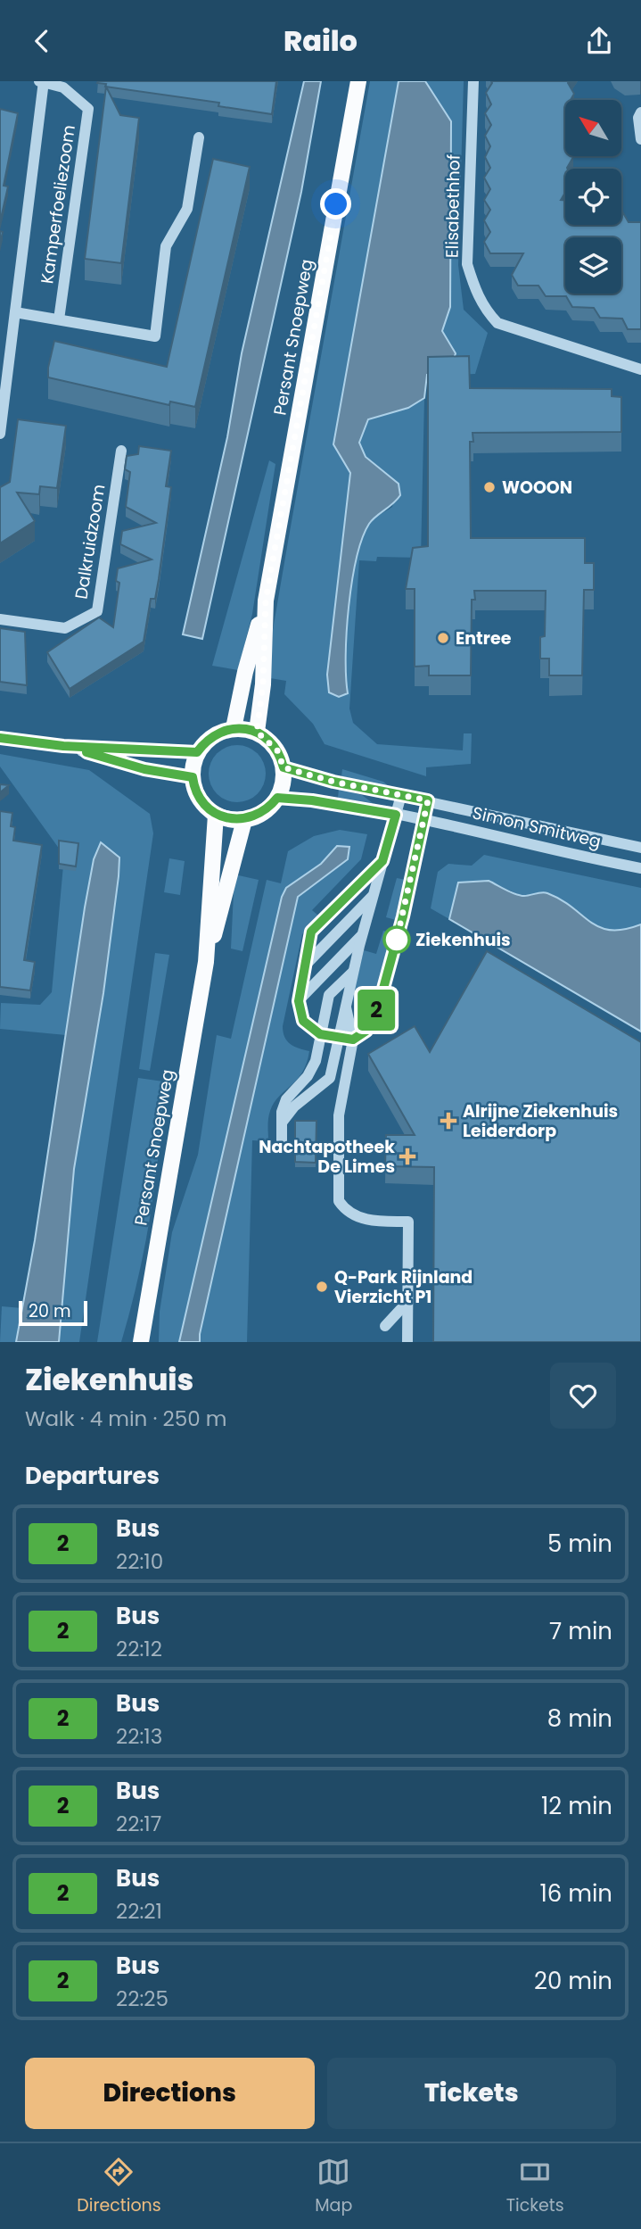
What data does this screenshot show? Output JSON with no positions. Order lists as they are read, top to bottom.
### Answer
{
  "streets": {
    "main road": ["Persant Snoepweg"],
    "street": [
      "Kamperfoeliezoom",
      "Elisabethhof",
      "Dalkruidzoom",
      "Simon Smitweg"
    ]
  },
  "crossings": [
    ["Persant Snoepweg", "Simon Smitweg"]
  ],
  "places": {
    "other": [
      "WOOON",
      "Entree",
      "Ziekenhuis",
      "Q-Park Rijnland Vierzicht P1"
    ],
    "health": ["Alrijne Ziekenhuis Leiderdorp", "Nachtapotheek De Limes"]
  },
  "lines": ["bus line 2"],
  "scale_bar": "20 m",
  "north": "top left",
  "page": {
    "header": "Railo",
    "on_map": "2",
    "scale": "20 m",
    "heading": [
      ["Ziekenhuis", "Walk · 4 min · 250 m"],
      "Departures"
    ],
    "list": [
      {
        "mark": "2",
        "name": "Bus",
        "note": "22:10",
        "value": "5 min"
      },
      {
        "mark": "2",
        "name": "Bus",
        "note": "22:12",
        "value": "7 min"
      },
      {
        "mark": "2",
        "name": "Bus",
        "note": "22:13",
        "value": "8 min"
      },
      {
        "mark": "2",
        "name": "Bus",
        "note": "22:17",
        "value": "12 min"
      },
      {
        "mark": "2",
        "name": "Bus",
        "note": "22:21",
        "value": "16 min"
      },
      {
        "mark": "2",
        "name": "Bus",
        "note": "22:25",
        "value": "20 min"
      }
    ],
    "buttons": ["Directions", "Tickets"],
    "tabs": ["Directions", "Map", "Tickets"]
  }
}
